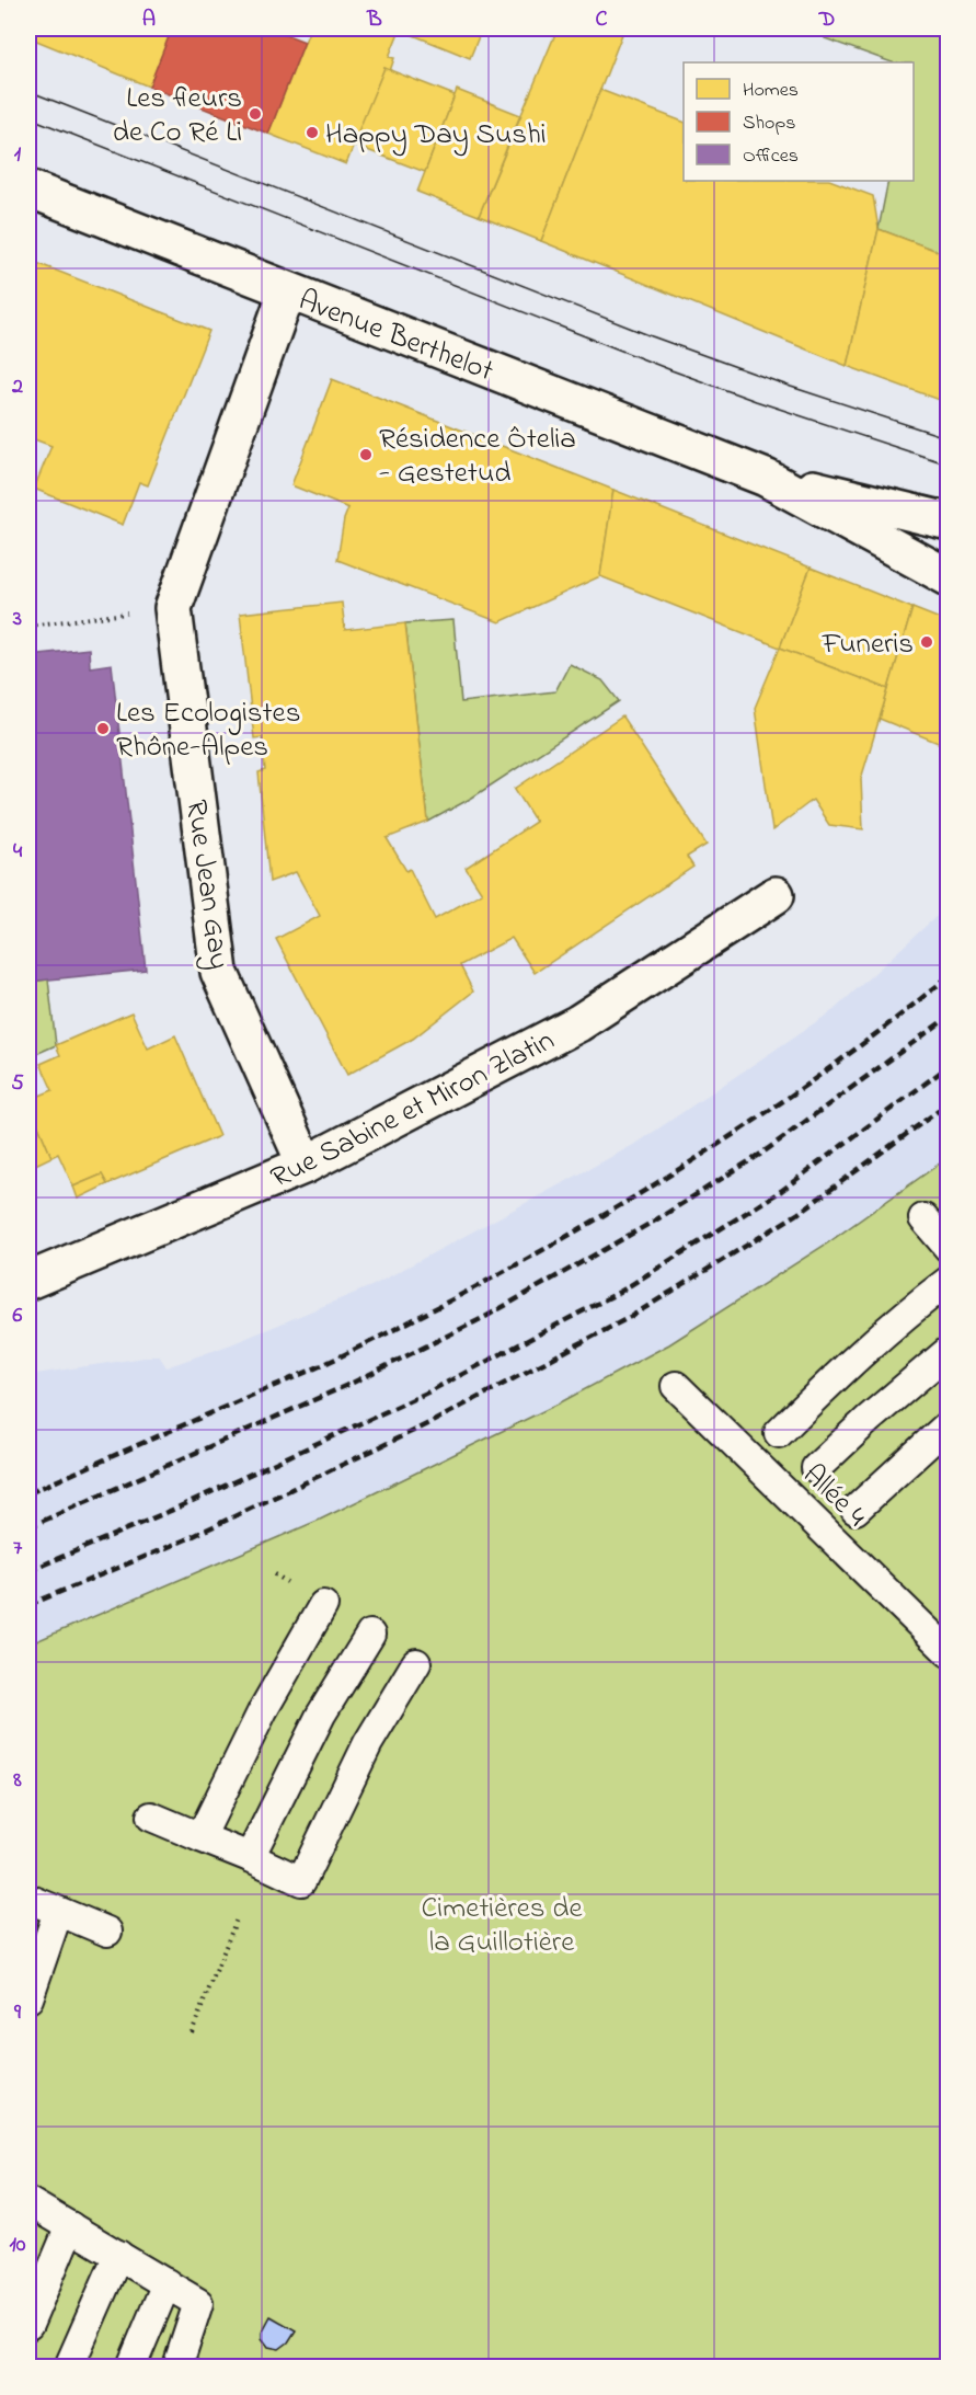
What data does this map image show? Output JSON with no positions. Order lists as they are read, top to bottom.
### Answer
{
  "streets": {
    "street": ["Avenue Berthelot", "Rue Jean Gay", "Rue Sabine et Miron Zlatin"],
    "lane": ["Allée 4"]
  },
  "crossings": [
    ["Avenue Berthelot", "Rue Jean Gay"],
    ["Rue Jean Gay", "Rue Sabine et Miron Zlatin"]
  ],
  "parks": ["Cimetières de la Guillotière"],
  "places": [
    "Les fleurs de Co Ré Li",
    "Happy Day Sushi",
    "Résidence Ôtelia - Gestetud",
    "Funeris",
    "Les Ecologistes Rhône-Alpes"
  ],
  "legend": ["Homes", "Shops", "Offices"],
  "grid": {
    "columns": [
      "A",
      "B",
      "C",
      "D"
    ],
    "rows": [
      "1",
      "2",
      "3",
      "4",
      "5",
      "6",
      "7",
      "8",
      "9",
      "10"
    ]
  }
}
